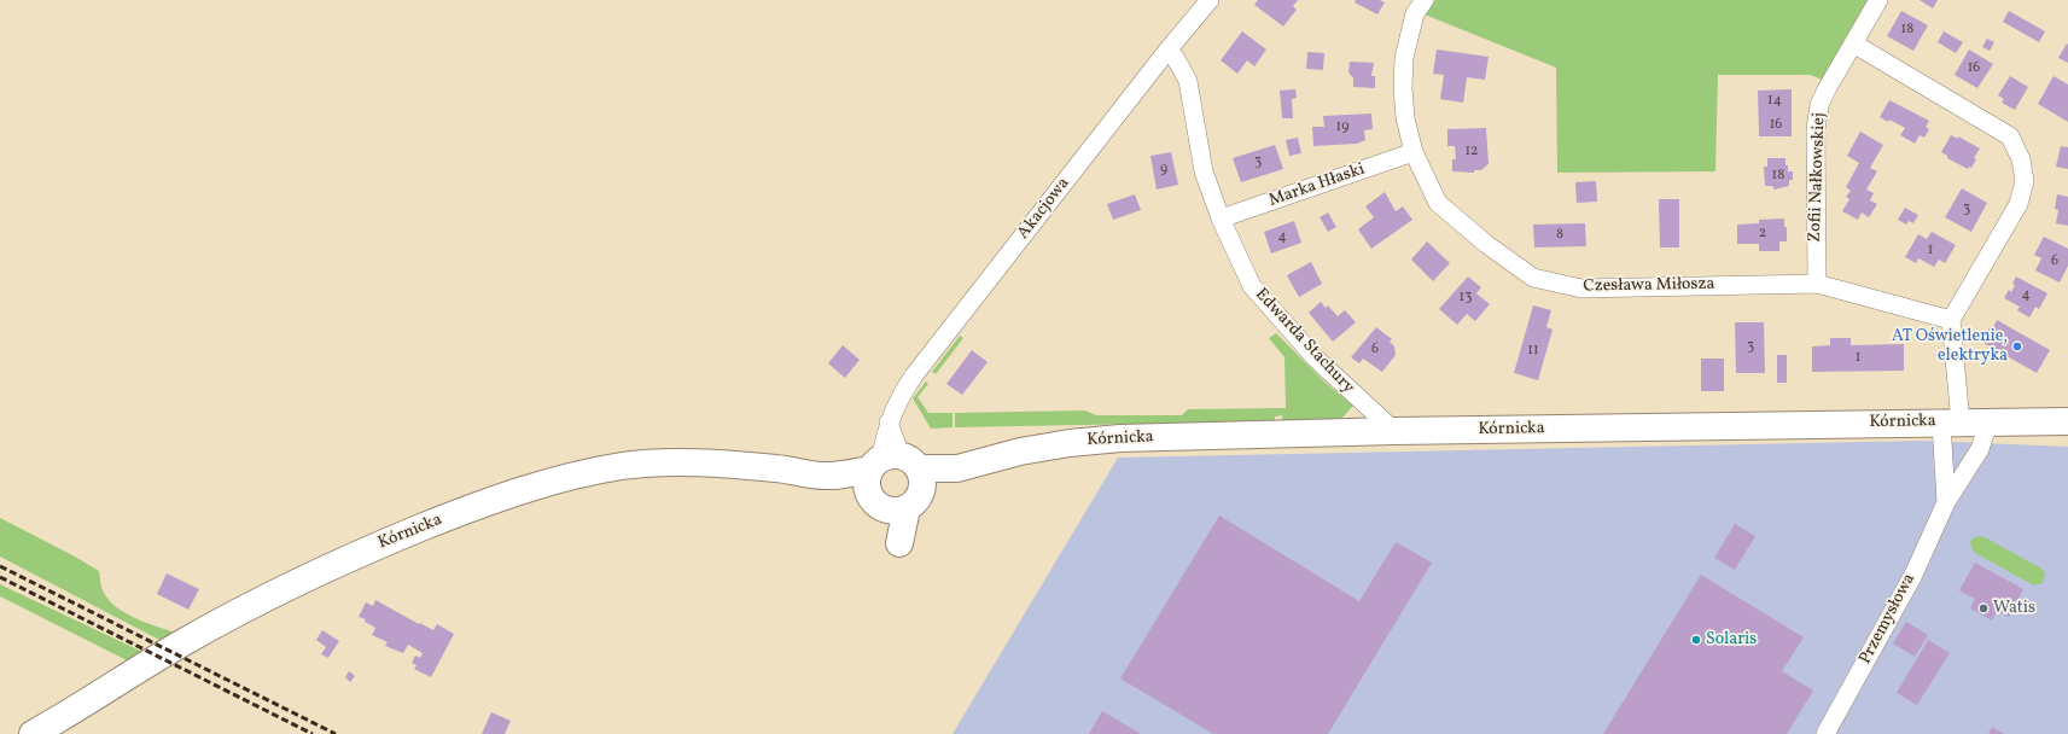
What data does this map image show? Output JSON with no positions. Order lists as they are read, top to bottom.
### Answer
{
  "streets": {
    "street": [
      "Zofii Nałkowskiej",
      "Marka Hłaski",
      "Akacjowa",
      "Czesława Miłosza",
      "Edwarda Stachury",
      "Kórnicka",
      "Przemysłowa"
    ]
  },
  "crossings": [
    ["Zofii Nałkowskiej", "Czesława Miłosza"],
    ["Marka Hłaski", "Czesława Miłosza"],
    ["Marka Hłaski", "Edwarda Stachury"],
    ["Akacjowa", "Edwarda Stachury"],
    ["Akacjowa", "Kórnicka"],
    ["Czesława Miłosza", "Przemysłowa"],
    ["Edwarda Stachury", "Kórnicka"],
    ["Kórnicka", "Przemysłowa"]
  ],
  "places": ["AT Oświetlenie, elektryka", "Watis", "Solaris"],
  "house_numbers": [
    "18",
    "16",
    "14",
    "16",
    "19",
    "12",
    "3",
    "9",
    "18",
    "3",
    "2",
    "8",
    "4",
    "1",
    "6",
    "4",
    "13",
    "3",
    "6",
    "11",
    "1"
  ]
}
